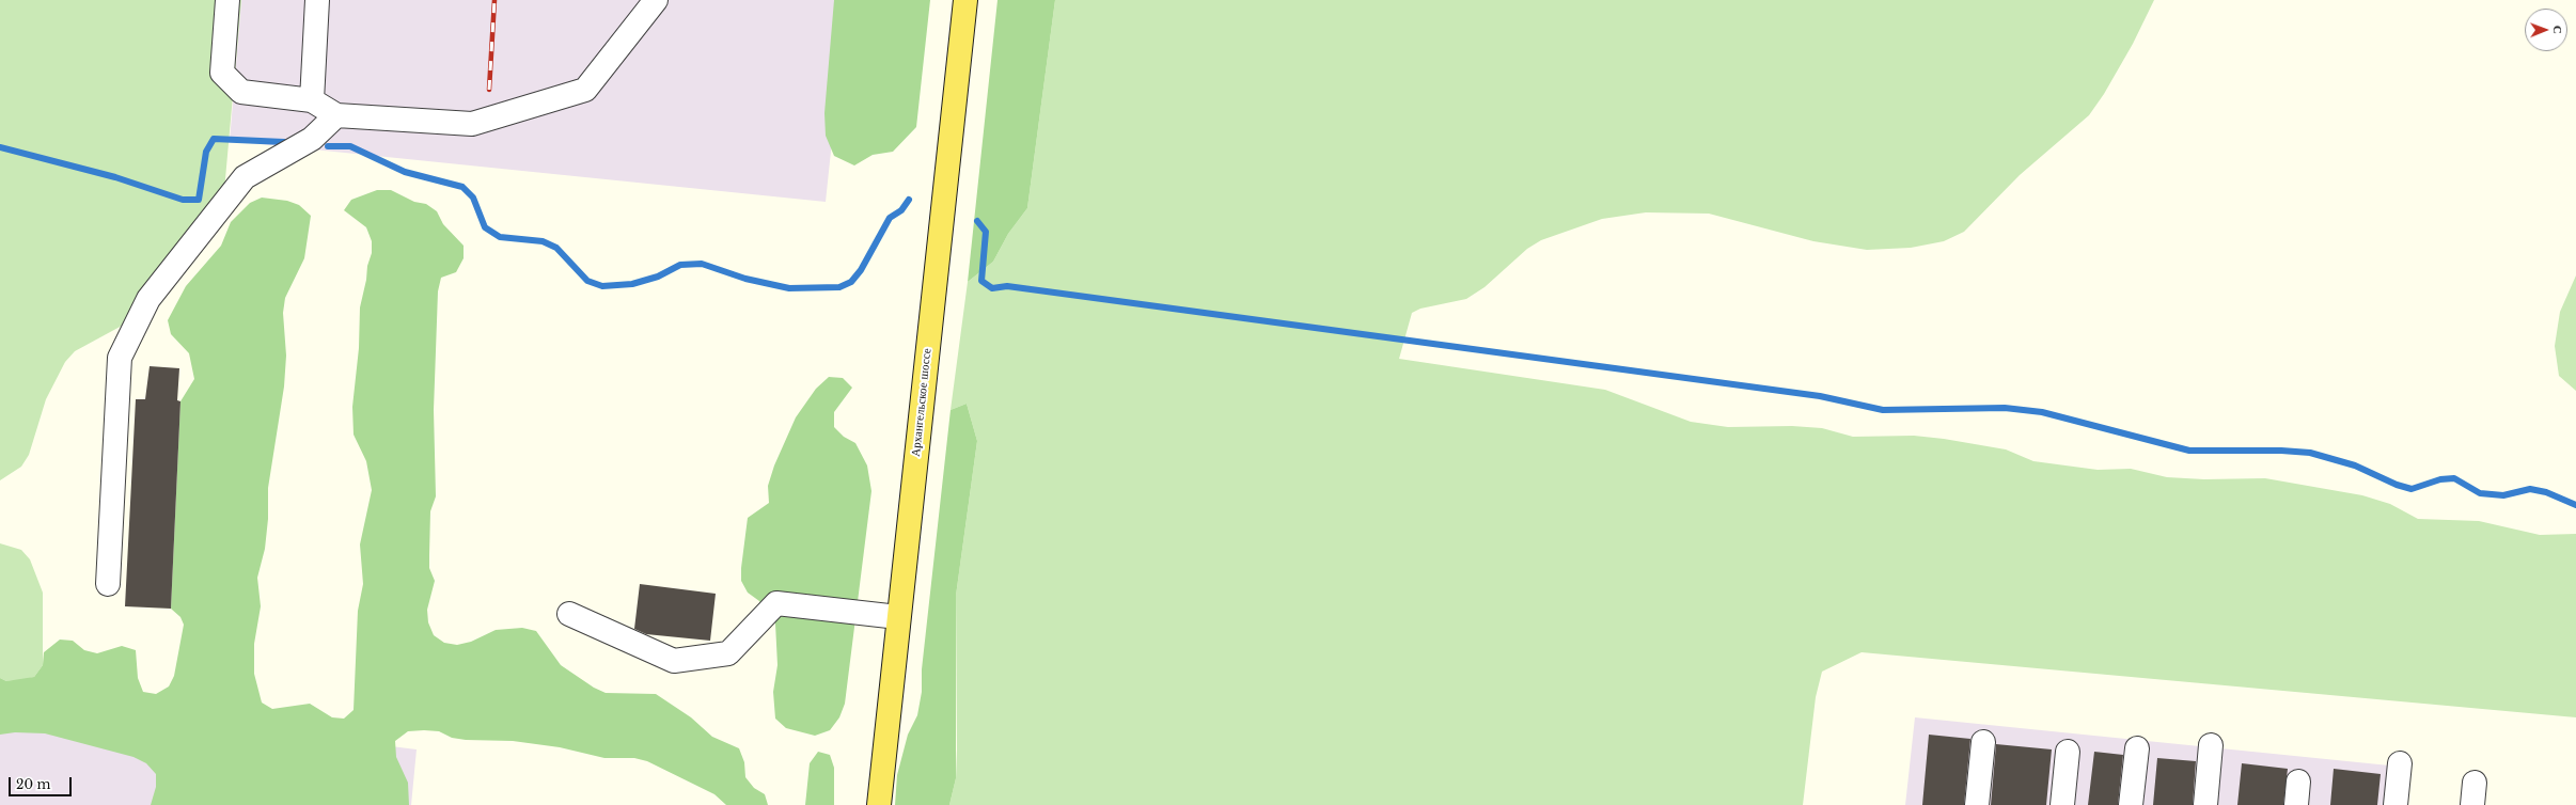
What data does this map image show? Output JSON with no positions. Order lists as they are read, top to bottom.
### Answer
{
  "streets": {
    "main road": ["Архангельское шоссе"]
  },
  "scale_bar": "20 m",
  "north": "right"
}
